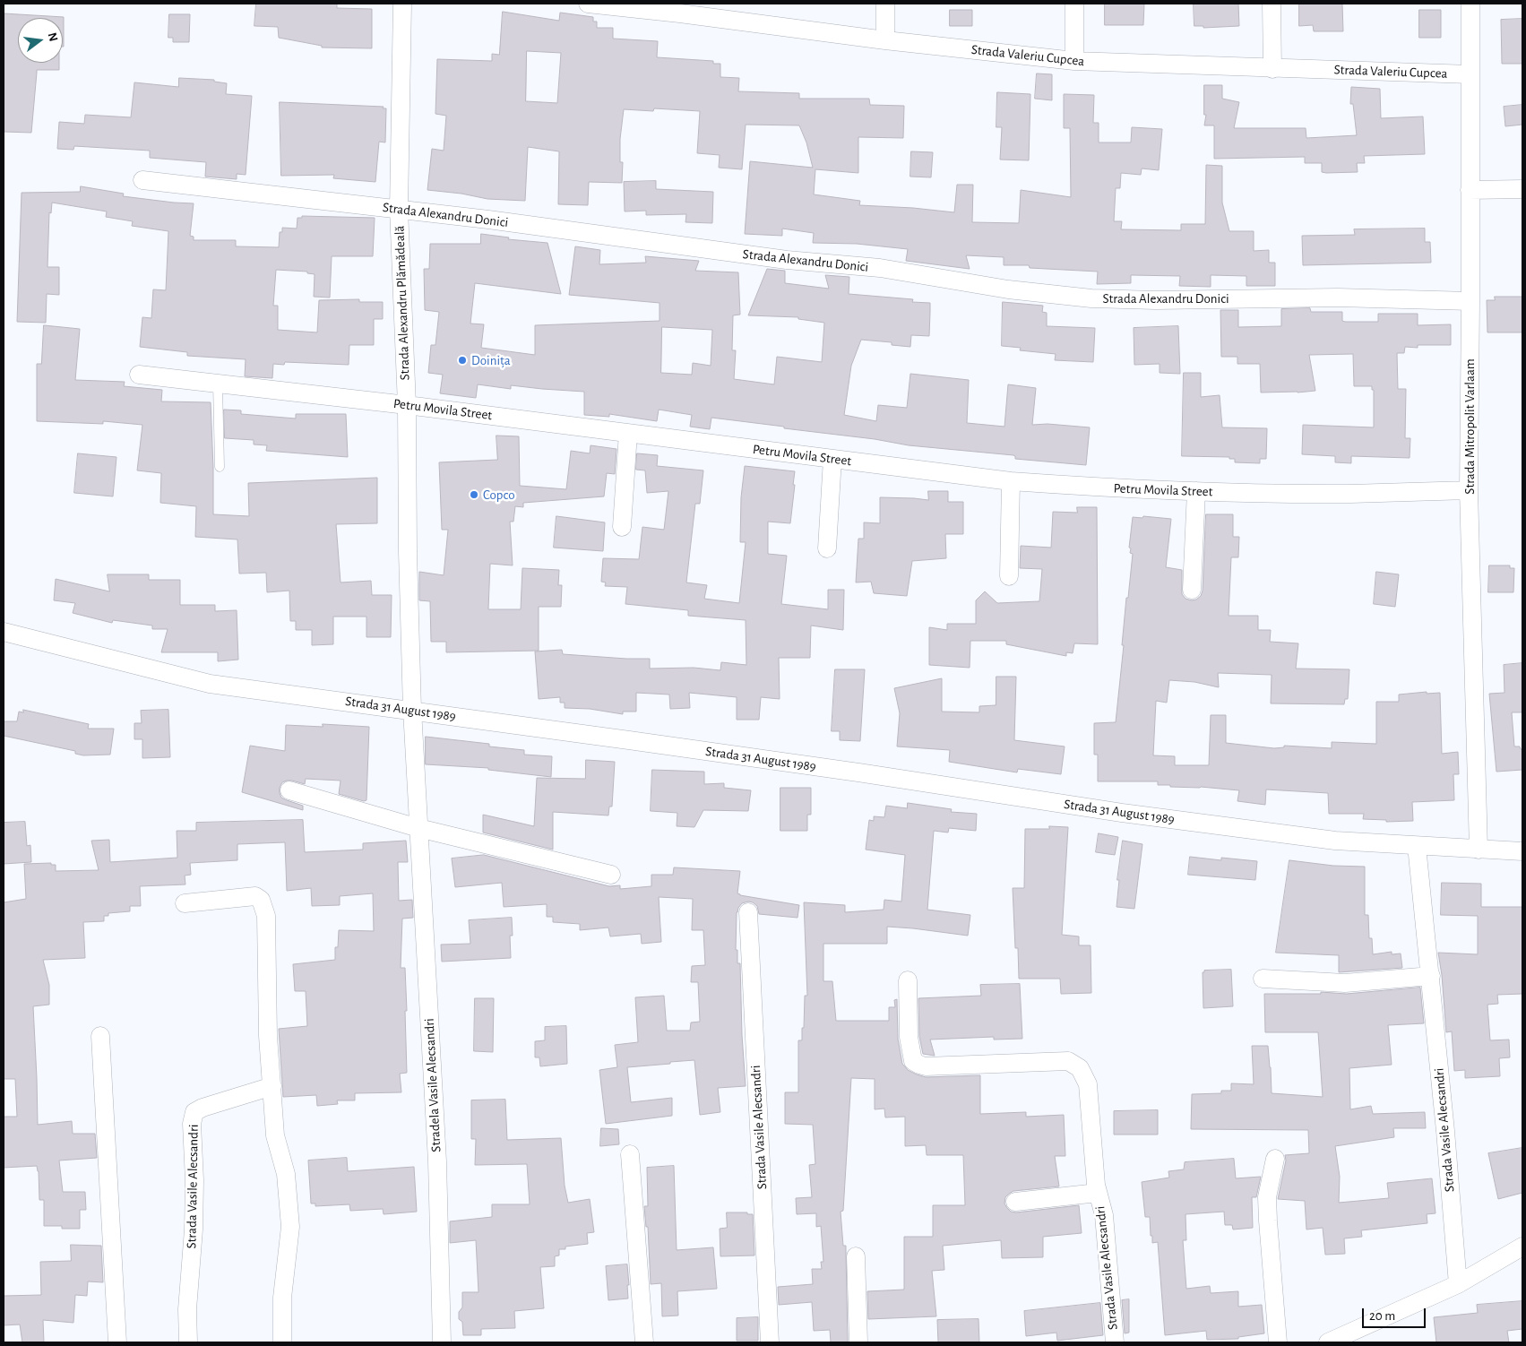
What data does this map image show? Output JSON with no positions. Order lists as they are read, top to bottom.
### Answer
{
  "streets": {
    "street": [
      "Strada Valeriu Cupcea",
      "Strada Alexandru Donici",
      "Strada Alexandru Plămădeală",
      "Petru Movila Street",
      "Strada Mitropolit Varlaam",
      "Strada 31 August 1989",
      "Stradela Vasile Alecsandri",
      "Strada Vasile Alecsandri"
    ]
  },
  "crossings": [
    ["Strada Valeriu Cupcea", "Strada Mitropolit Varlaam"],
    ["Strada Alexandru Donici", "Strada Alexandru Plămădeală"],
    ["Strada Alexandru Donici", "Strada Mitropolit Varlaam"],
    ["Strada Alexandru Plămădeală", "Petru Movila Street"],
    ["Strada Alexandru Plămădeală", "Strada 31 August 1989"],
    ["Strada Alexandru Plămădeală", "Stradela Vasile Alecsandri"],
    ["Petru Movila Street", "Strada Mitropolit Varlaam"],
    ["Strada Mitropolit Varlaam", "Strada 31 August 1989"],
    ["Strada 31 August 1989", "Stradela Vasile Alecsandri"],
    ["Strada 31 August 1989", "Strada Vasile Alecsandri"]
  ],
  "places": ["Doinița", "Copco"],
  "scale_bar": "20 m",
  "north": "right"
}
